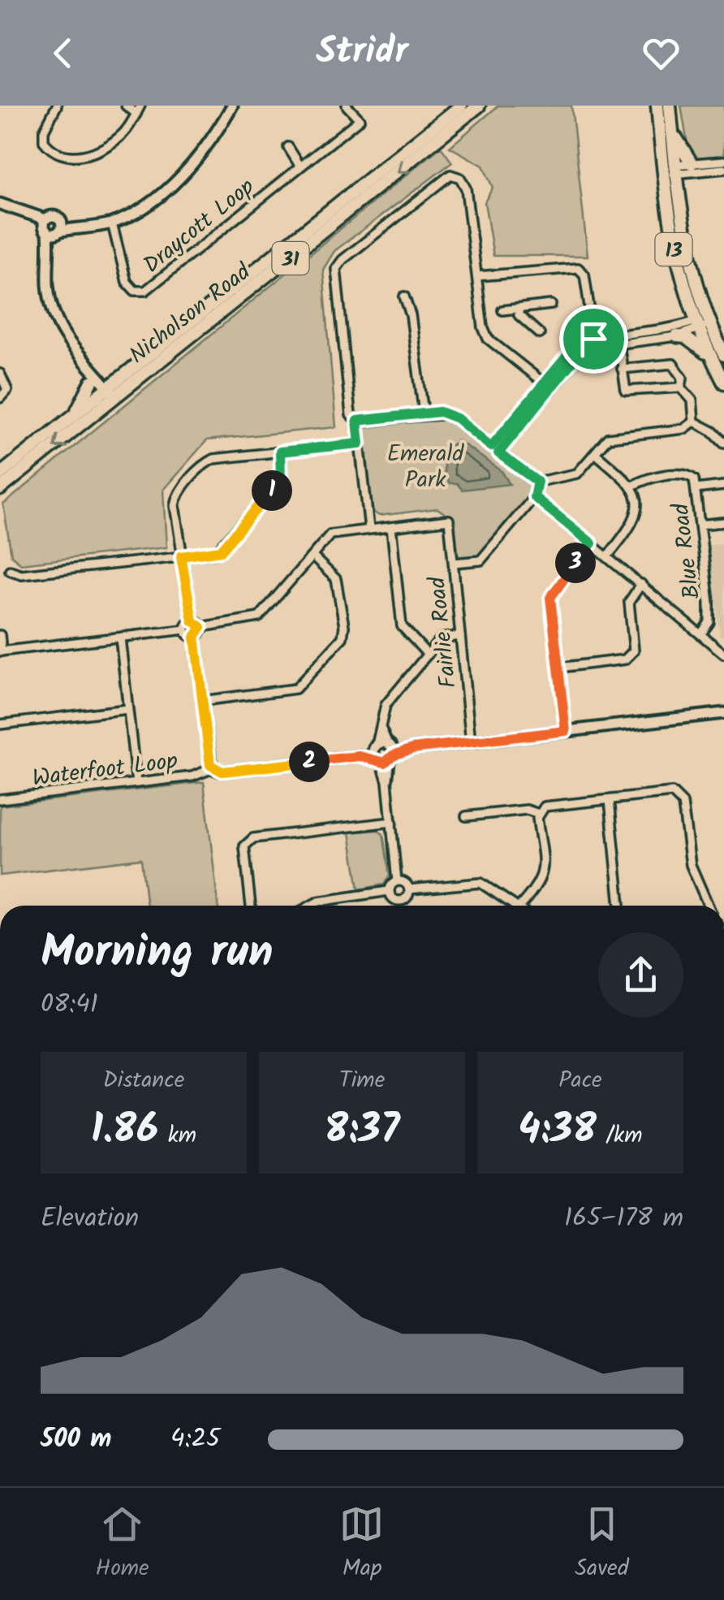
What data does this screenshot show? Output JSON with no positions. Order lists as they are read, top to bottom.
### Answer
{
  "streets": {
    "main road": ["13", "31", "Nicholson Road"],
    "street": [
      "Draycott Loop",
      "Blue Road",
      "Fairlie Road",
      "Waterfoot Loop"
    ]
  },
  "parks": ["Emerald Park"],
  "page": {
    "header": "Stridr",
    "pins": ["1", "3", "2"],
    "heading": ["Morning run", "08:41"],
    "stats": [
      ["Distance", "1.86 km"],
      ["Time", "8:37"],
      ["Pace", "4:38 /km"]
    ],
    "chart": ["Elevation", "165–178 m"],
    "list": [
      {
        "name": "500 m",
        "note": "4:25"
      }
    ],
    "tabs": ["Home", "Map", "Saved"]
  }
}
